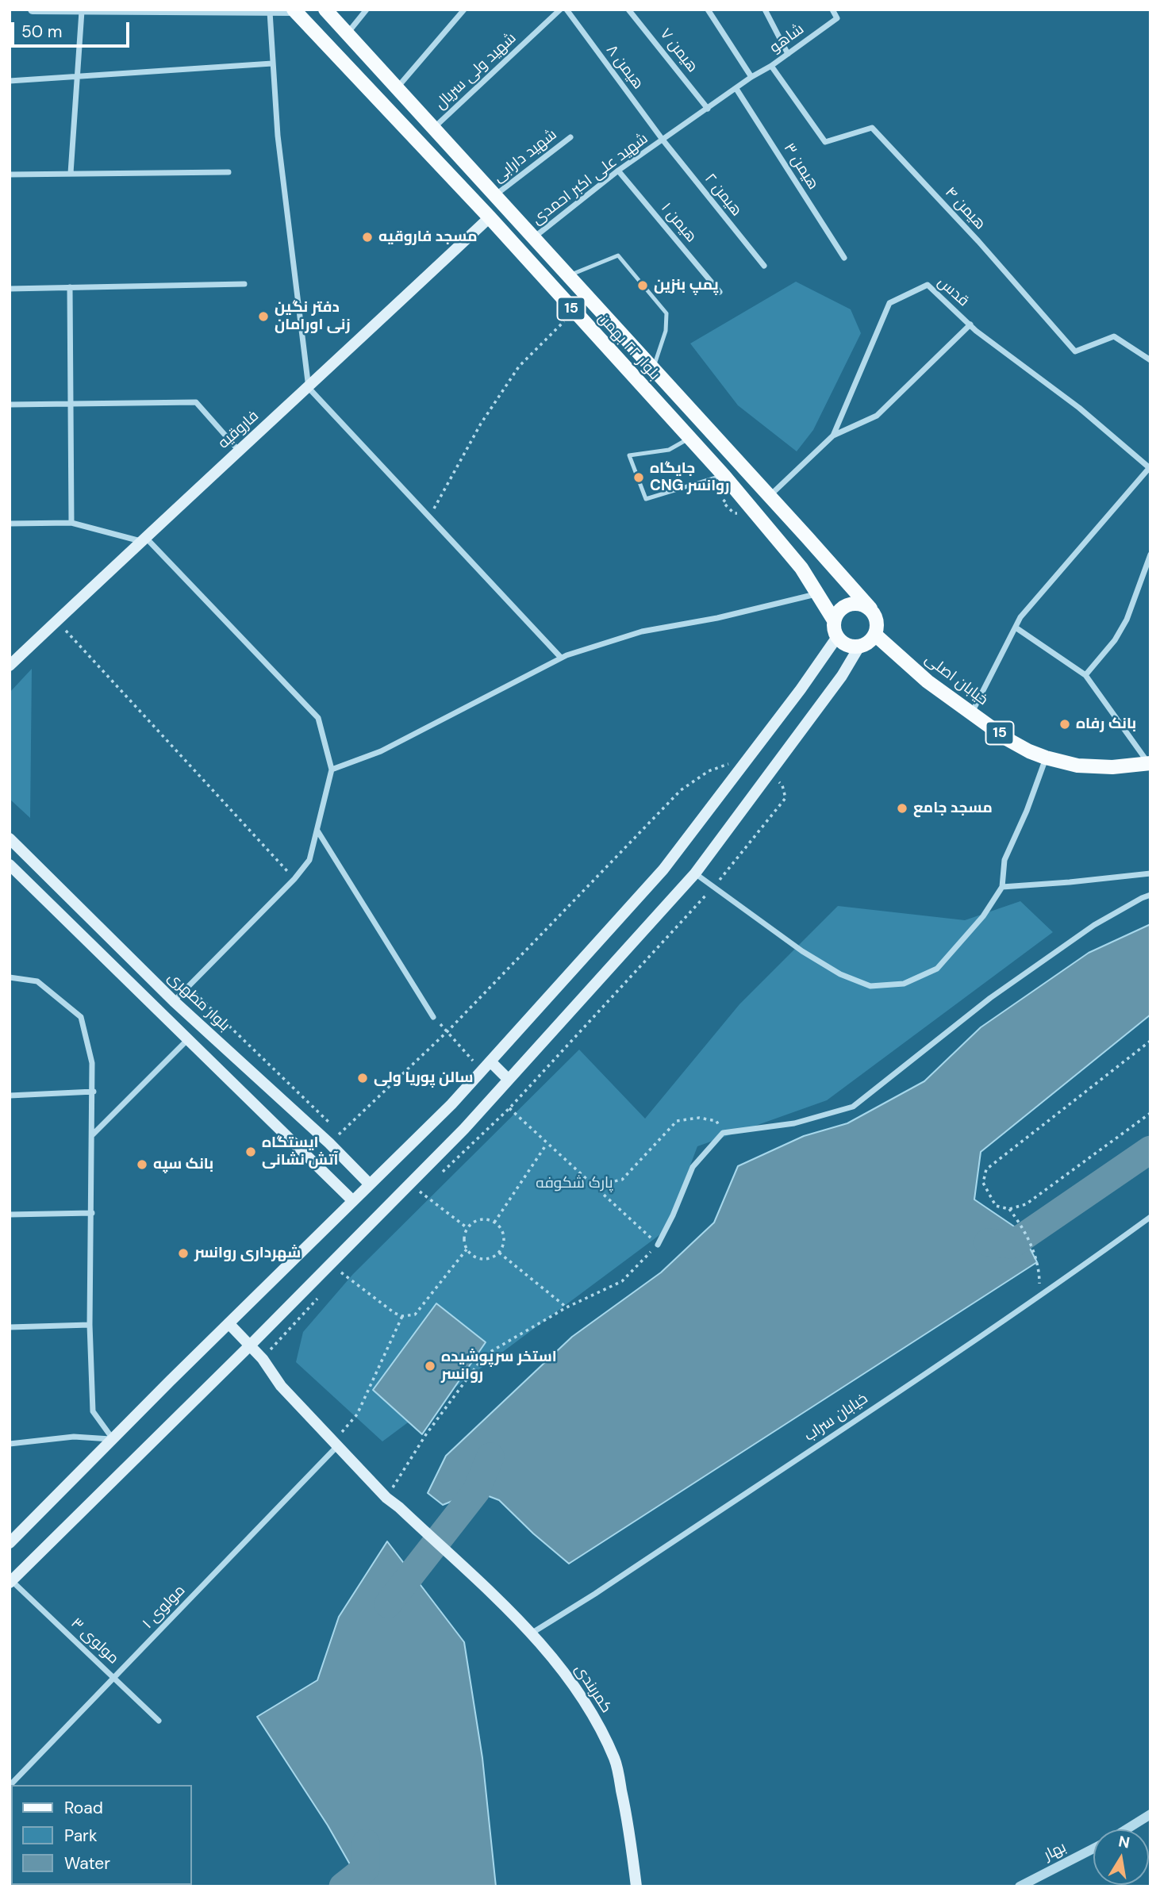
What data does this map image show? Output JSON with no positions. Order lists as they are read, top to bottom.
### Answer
{
  "streets": {
    "main road": [
      "15",
      "بلوار ۲۲ بهمن",
      "فاروقیه",
      "خیابان اصلی",
      "بلوار مطهری",
      "کمربندی"
    ],
    "street": [
      "شاهو",
      "هیمن ۷",
      "هیمن ۸",
      "شهید ولی سریال",
      "شهید دارابی",
      "هیمن ۳",
      "شهید علی اکبر احمدی",
      "هیمن ۲",
      "هیمن ۴",
      "هیمن ۱",
      "قدس",
      "خیابان سراب",
      "مولوی ۱",
      "مولوی ۳",
      "بهار"
    ]
  },
  "crossings": [
    ["شاهو", "هیمن ۷"],
    ["شاهو", "هیمن ۳"],
    ["شاهو", "شهید علی اکبر احمدی"],
    ["شاهو", "هیمن ۴"],
    ["هیمن ۷", "شهید علی اکبر احمدی"],
    ["هیمن ۸", "شهید علی اکبر احمدی"],
    ["هیمن ۸", "هیمن ۲"],
    ["شهید ولی سریال", "بلوار ۲۲ بهمن"],
    ["شهید دارابی", "بلوار ۲۲ بهمن"],
    ["شهید علی اکبر احمدی", "هیمن ۲"],
    ["شهید علی اکبر احمدی", "هیمن ۱"],
    ["شهید علی اکبر احمدی", "بلوار ۲۲ بهمن"],
    ["قدس", "بلوار ۲۲ بهمن"],
    ["15", "بلوار ۲۲ بهمن"],
    ["15", "خیابان اصلی"],
    ["بلوار ۲۲ بهمن", "فاروقیه"],
    ["بلوار ۲۲ بهمن", "خیابان اصلی"],
    ["خیابان سراب", "کمربندی"],
    ["مولوی ۱", "مولوی ۳"],
    ["مولوی ۱", "کمربندی"]
  ],
  "parks": ["پارک شکوفه"],
  "places": [
    "مسجد فاروقیه",
    "پمپ بنزین",
    "دفتر نگین زنی اورامان",
    "جایگاه CNG روانسر",
    "بانک رفاه",
    "مسجد جامع",
    "سالن پوریا ولی",
    "ایستگاه آتش نشانی",
    "بانک سپه",
    "شهرداری روانسر",
    "استخر سرپوشیده روانسر"
  ],
  "legend": ["Road", "Park", "Water"],
  "scale_bar": "50 m",
  "north": "top"
}
